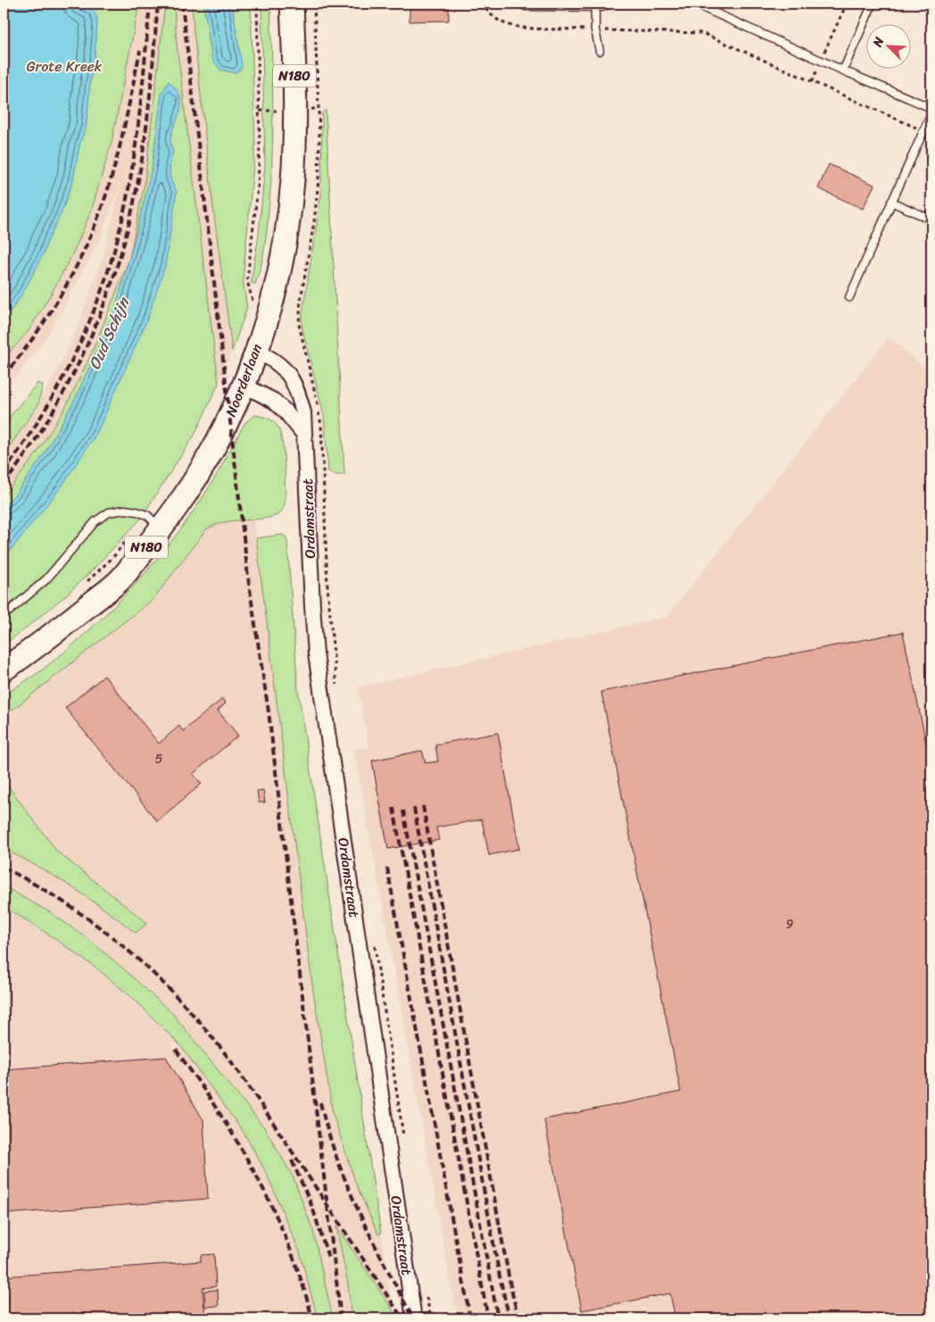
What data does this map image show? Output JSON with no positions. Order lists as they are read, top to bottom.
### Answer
{
  "streets": {
    "main road": ["N180", "Noorderlaan"],
    "street": ["Ordamstraat"]
  },
  "crossings": [
    ["Noorderlaan", "Ordamstraat"]
  ],
  "water": ["Oud Schijn"],
  "parks": ["Grote Kreek"],
  "house_numbers": ["5", "9"],
  "north": "top left"
}
